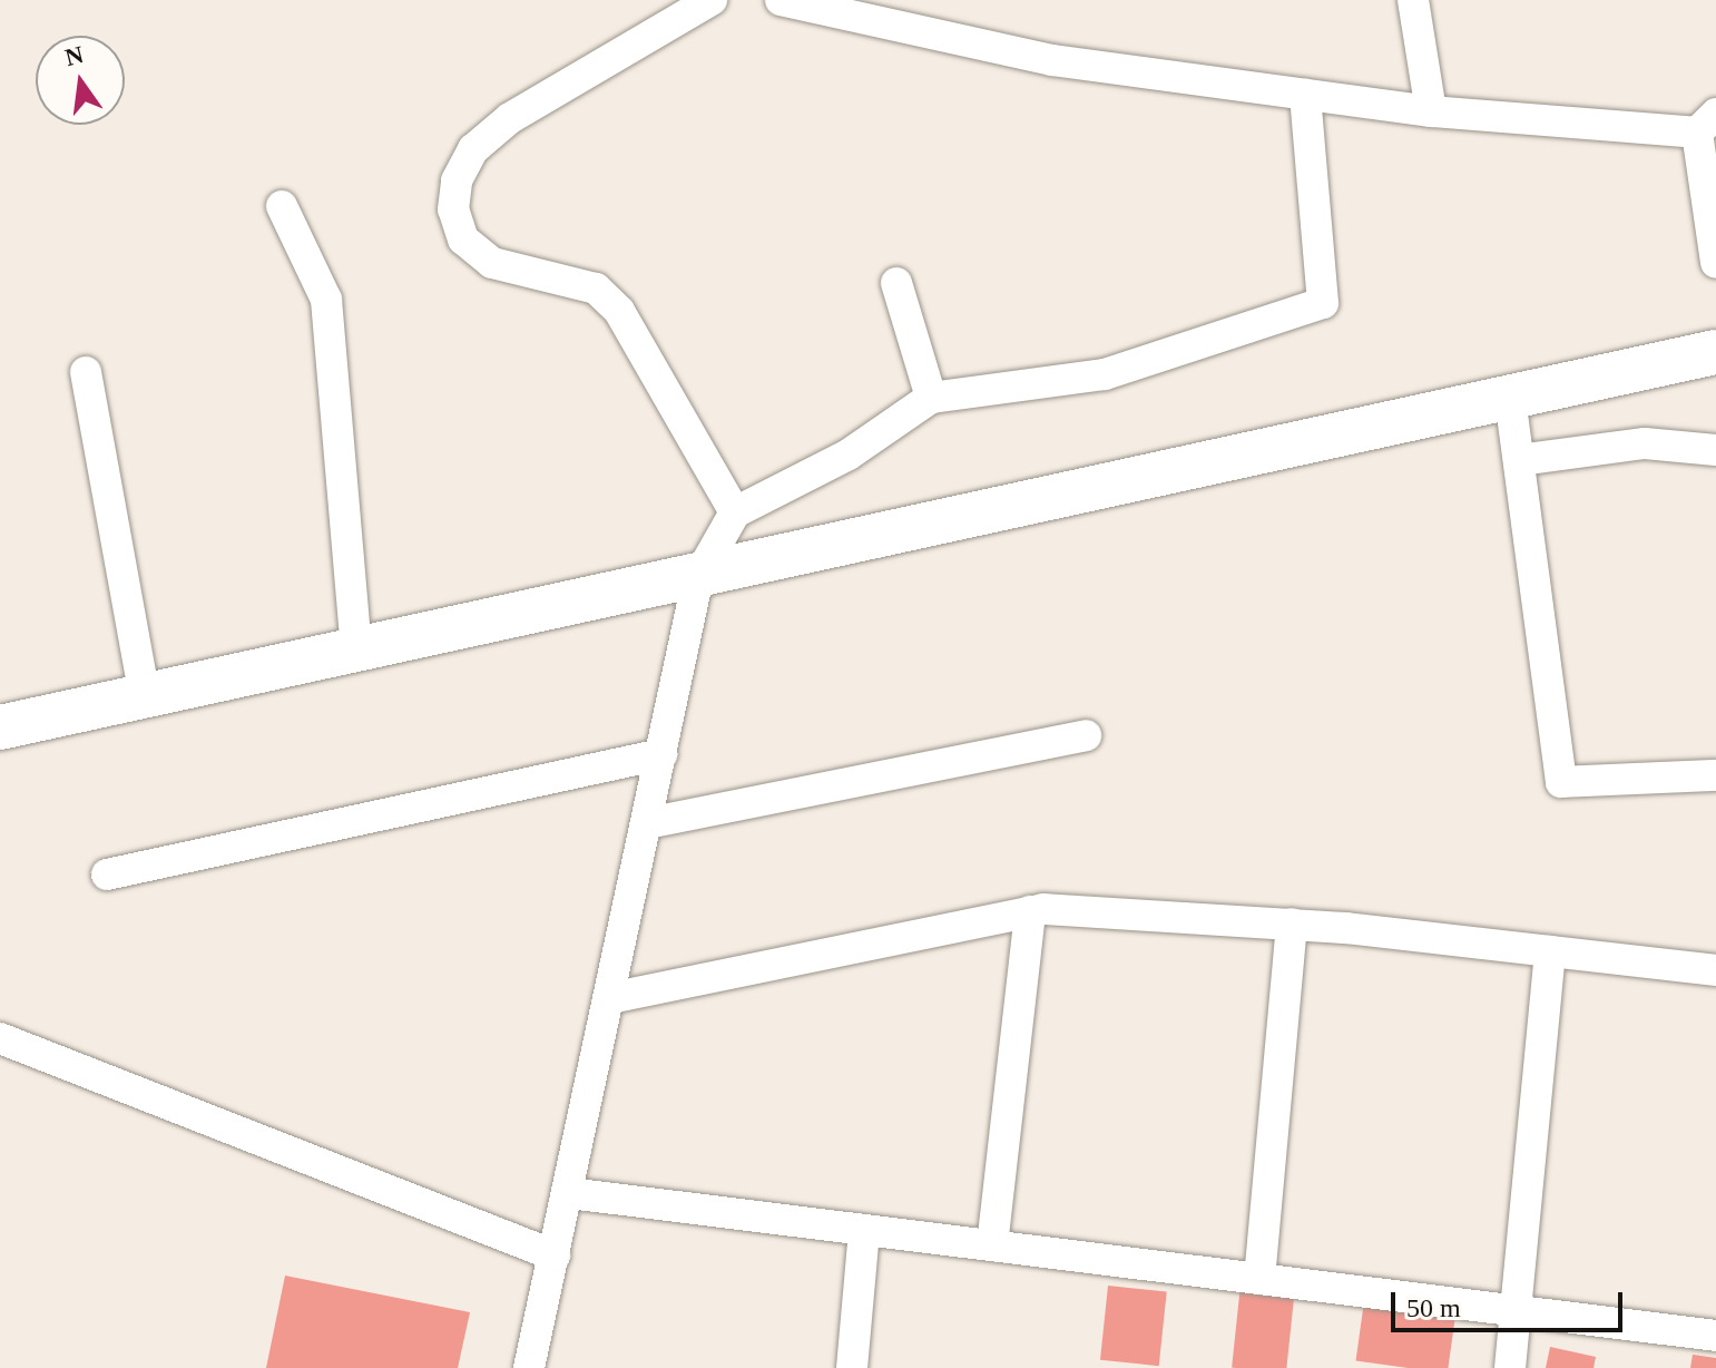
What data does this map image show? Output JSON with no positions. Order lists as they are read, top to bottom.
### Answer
{
  "scale_bar": "50 m",
  "north": "top"
}
